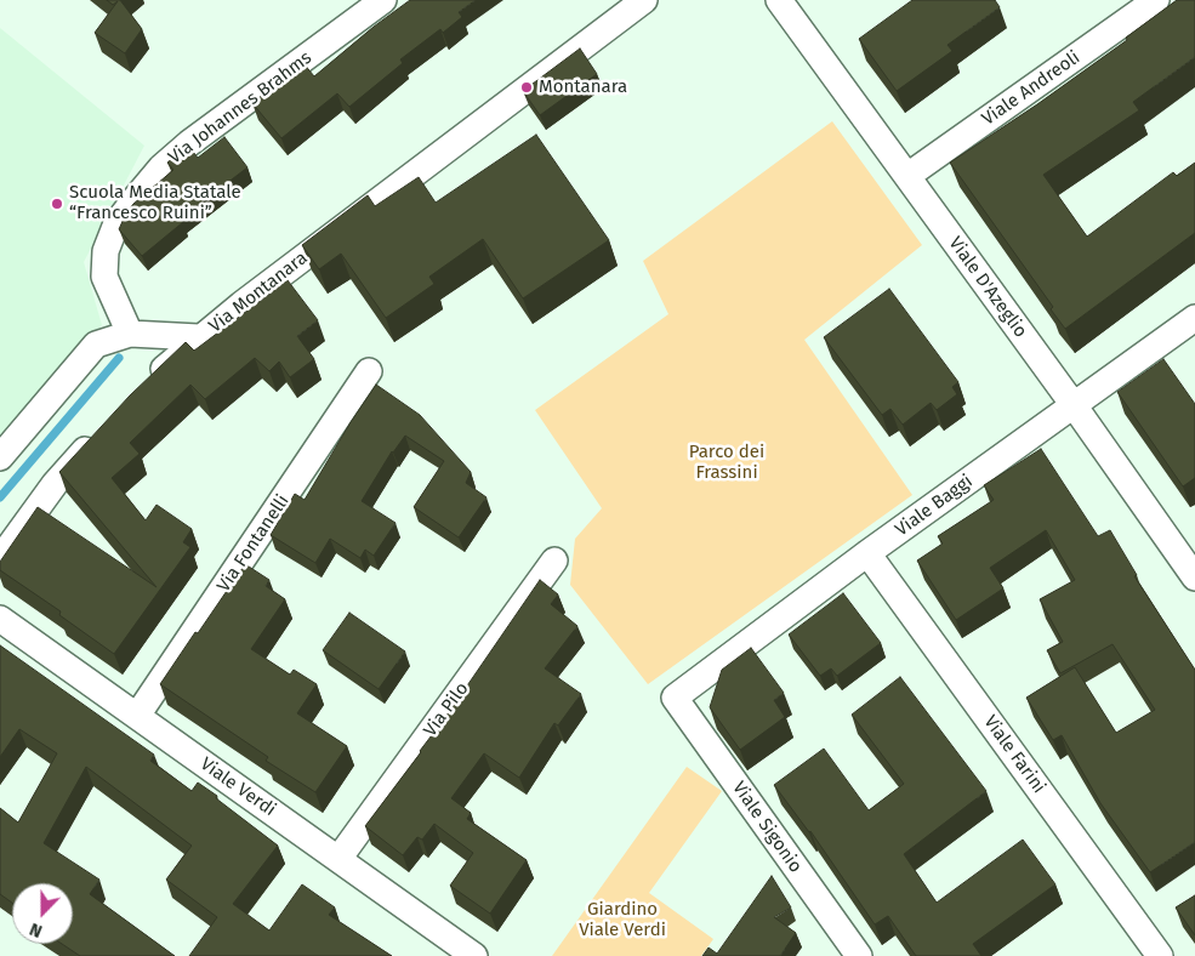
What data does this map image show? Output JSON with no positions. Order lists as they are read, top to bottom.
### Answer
{
  "streets": {
    "street": [
      "Viale Andreoli",
      "Via Johannes Brahms",
      "Viale D'Azeglio",
      "Via Montanara",
      "Viale Baggi",
      "Via Fontanelli",
      "Via Pilo",
      "Viale Farini",
      "Viale Verdi",
      "Viale Sigonio"
    ]
  },
  "crossings": [
    ["Viale Andreoli", "Viale D'Azeglio"],
    ["Viale D'Azeglio", "Viale Baggi"],
    ["Viale Baggi", "Viale Farini"],
    ["Viale Baggi", "Viale Sigonio"],
    ["Via Fontanelli", "Viale Verdi"],
    ["Via Pilo", "Viale Verdi"]
  ],
  "parks": ["Parco dei Frassini", "Giardino Viale Verdi"],
  "places": ["Montanara", "Scuola Media Statale “Francesco Ruini”"],
  "north": "bottom"
}
